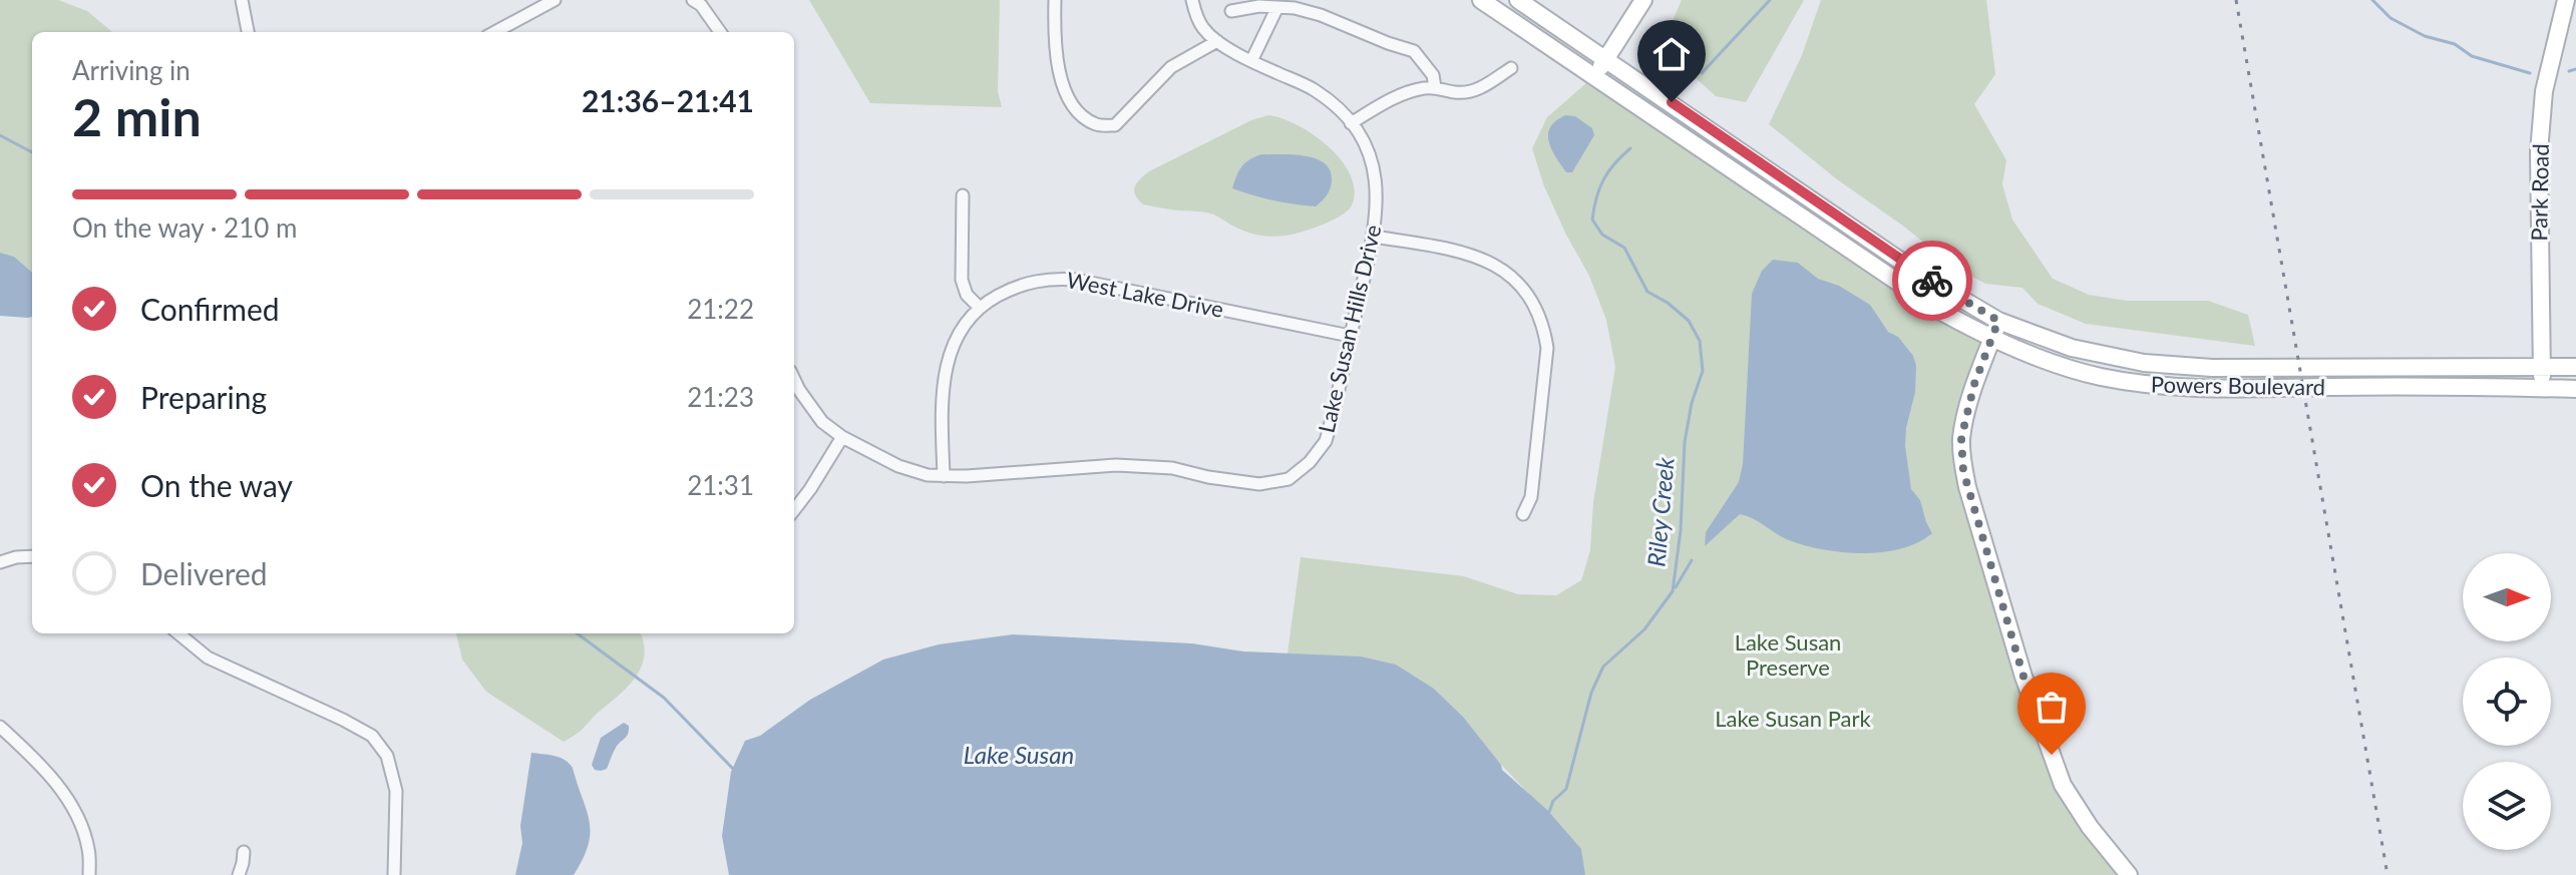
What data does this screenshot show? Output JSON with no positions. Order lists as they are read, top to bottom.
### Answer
{
  "streets": {
    "main road": ["Park Road", "Powers Boulevard"],
    "street": ["West Lake Drive", "Lake Susan Hills Drive"]
  },
  "crossings": [
    ["Park Road", "Powers Boulevard"],
    ["West Lake Drive", "Lake Susan Hills Drive"]
  ],
  "water": ["Riley Creek", "Lake Susan"],
  "parks": ["Lake Susan Preserve", "Lake Susan Park"],
  "north": "right",
  "page": {
    "heading": ["2 min", "Arriving in", "21:36–21:41"],
    "bar": "On the way · 210 m",
    "list": [
      ["Confirmed", "21:22"],
      ["Preparing", "21:23"],
      ["On the way", "21:31"],
      "Delivered"
    ]
  }
}
